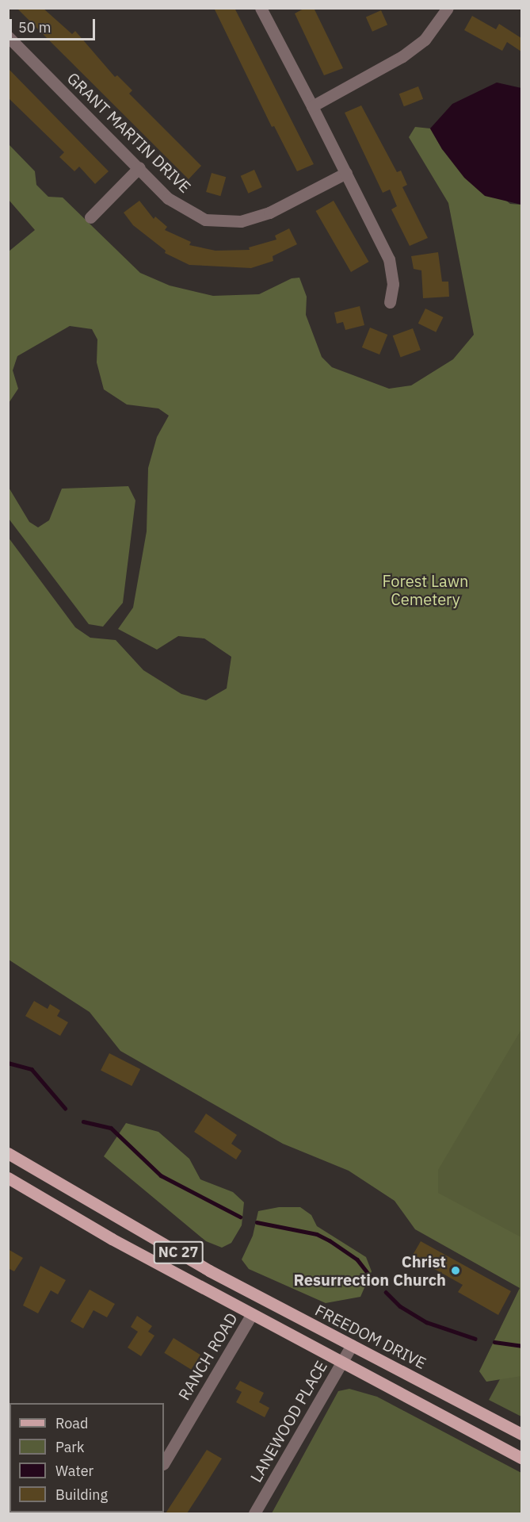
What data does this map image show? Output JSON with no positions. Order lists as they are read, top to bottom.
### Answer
{
  "streets": {
    "main road": ["NC 27", "FREEDOM DRIVE"],
    "street": ["GRANT MARTIN DRIVE", "RANCH ROAD", "LANEWOOD PLACE"]
  },
  "crossings": [
    ["NC 27", "RANCH ROAD"],
    ["NC 27", "LANEWOOD PLACE"],
    ["FREEDOM DRIVE", "LANEWOOD PLACE"]
  ],
  "parks": ["Forest Lawn Cemetery"],
  "places": ["Christ Resurrection Church"],
  "legend": [
    "Road",
    "Park",
    "Water",
    "Building"
  ],
  "scale_bar": "50 m"
}
